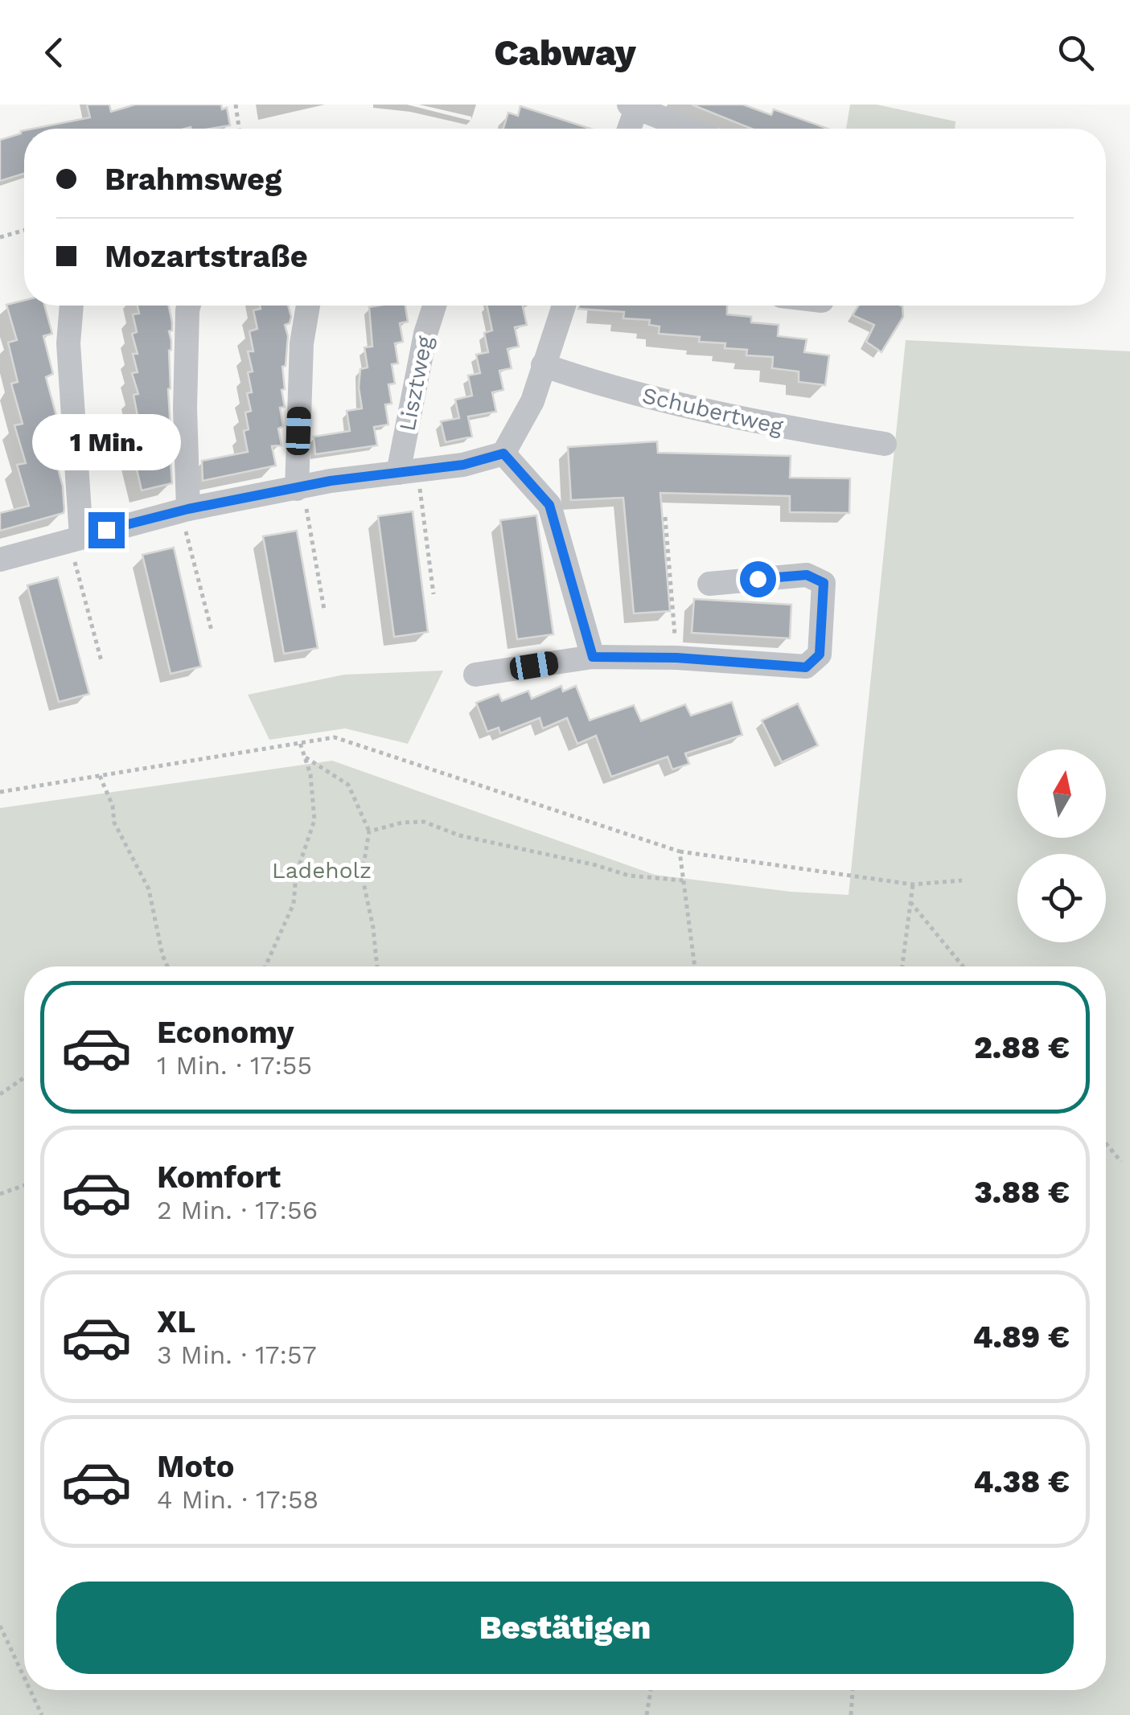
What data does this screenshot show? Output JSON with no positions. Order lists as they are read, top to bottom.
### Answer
{
  "streets": {
    "street": ["Lisztweg", "Schubertweg"]
  },
  "parks": ["Ladeholz"],
  "north": "top",
  "page": {
    "header": "Cabway",
    "banner": ["Brahmsweg", "Mozartstraße"],
    "bubble": "1 Min.",
    "list": [
      {
        "name": "Economy",
        "note": "1 Min. · 17:55",
        "value": "2.88 €"
      },
      {
        "name": "Komfort",
        "note": "2 Min. · 17:56",
        "value": "3.88 €"
      },
      {
        "name": "XL",
        "note": "3 Min. · 17:57",
        "value": "4.89 €"
      },
      {
        "name": "Moto",
        "note": "4 Min. · 17:58",
        "value": "4.38 €"
      }
    ],
    "buttons": "Bestätigen"
  }
}
